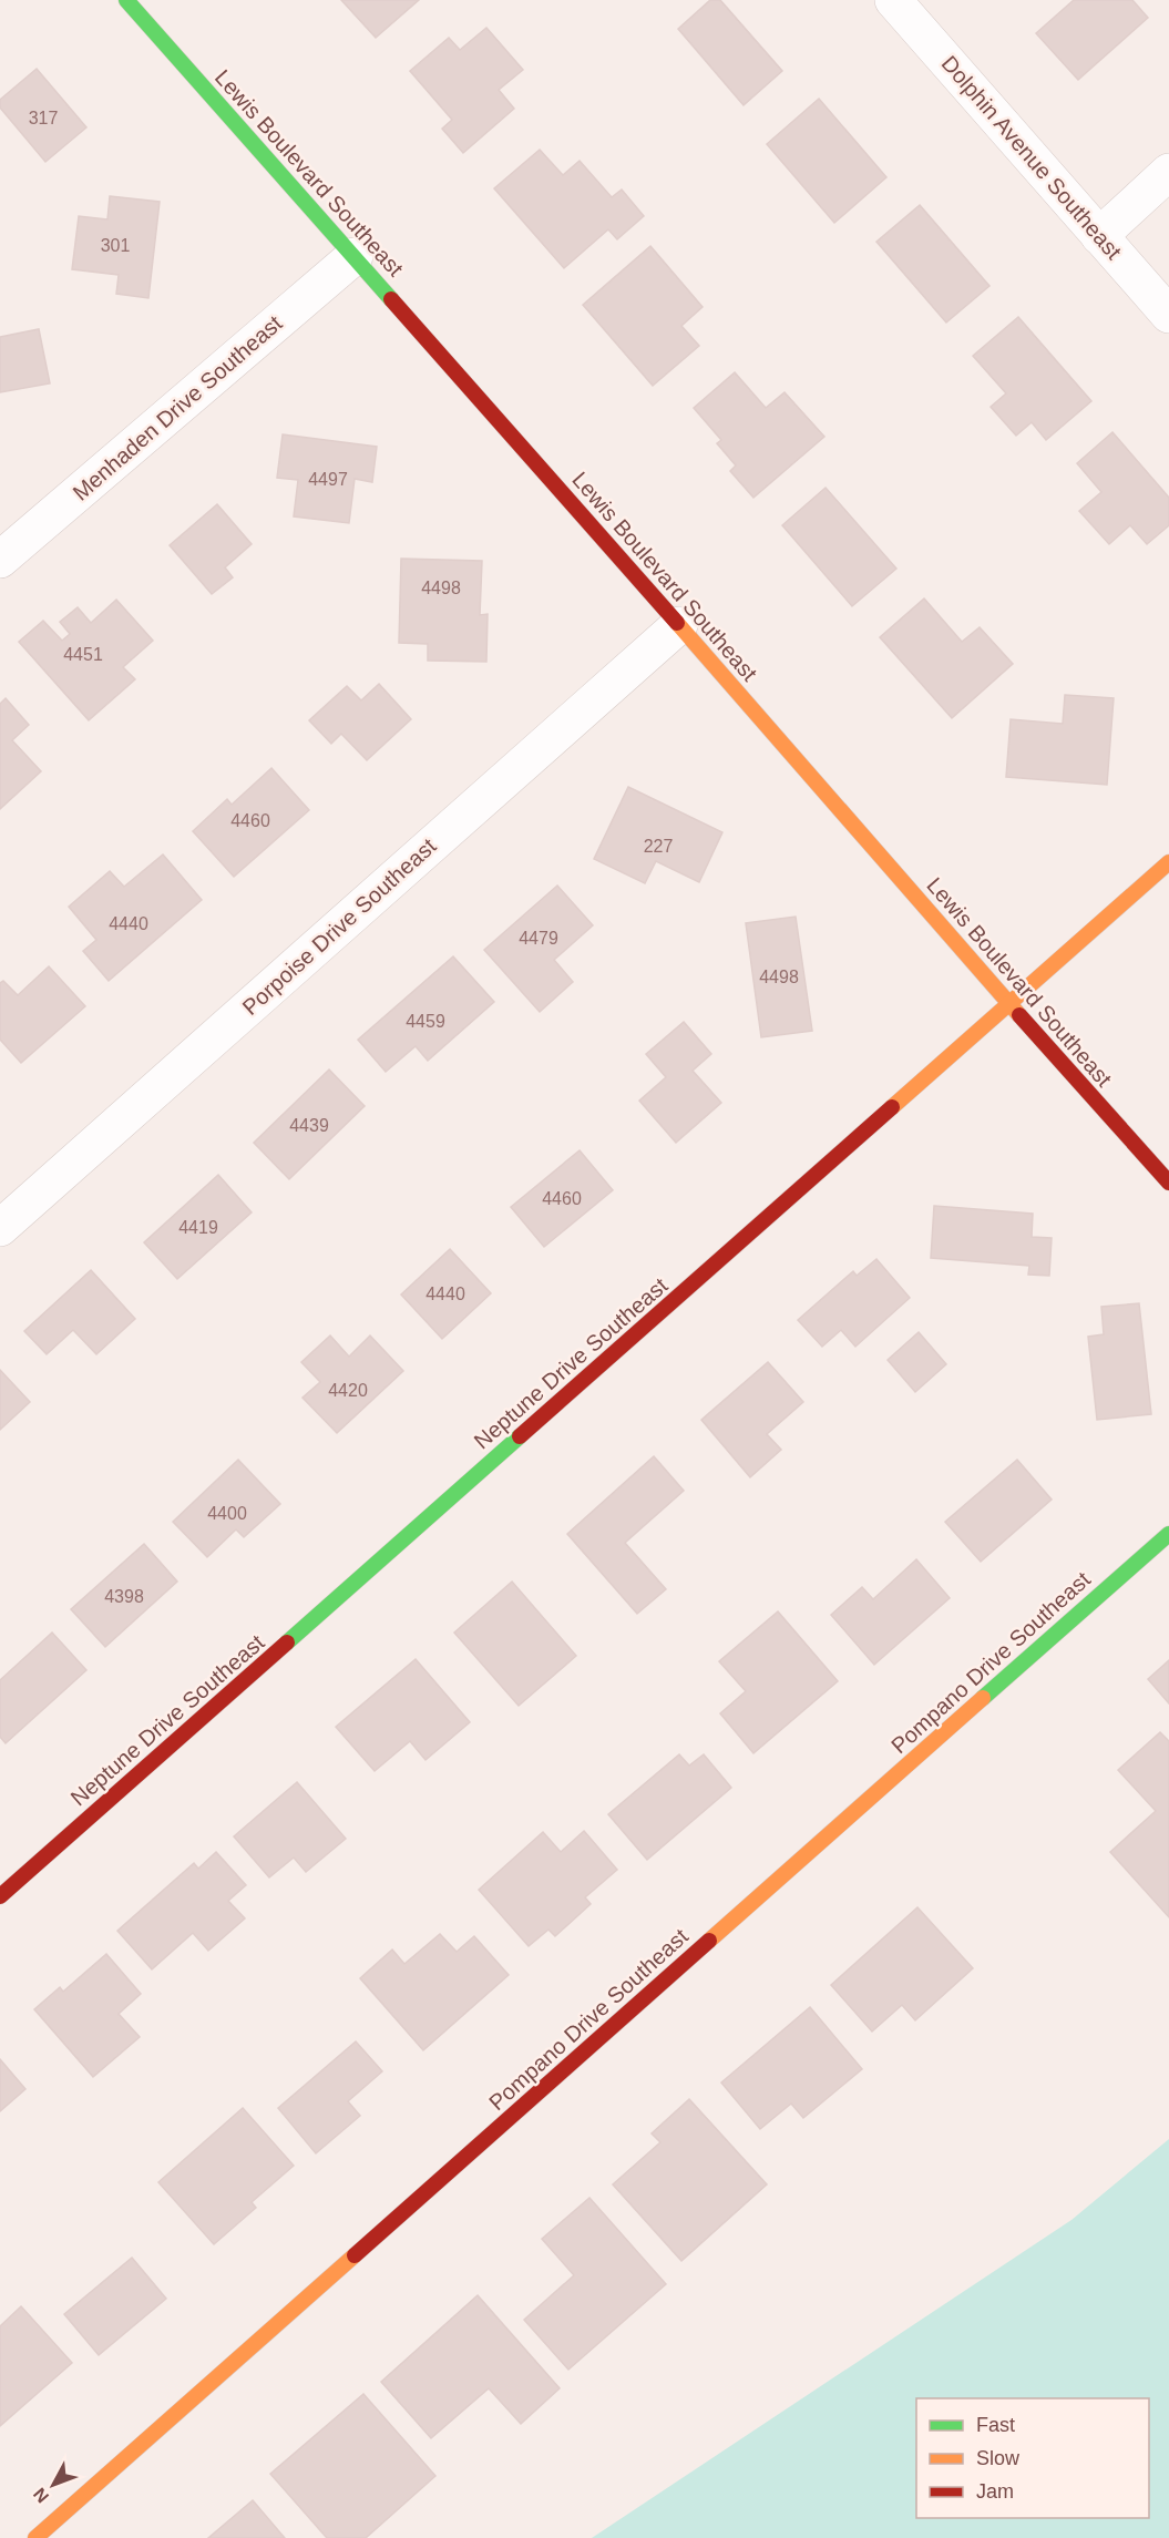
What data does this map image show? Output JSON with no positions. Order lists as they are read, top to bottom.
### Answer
{
  "streets": {
    "street": [
      "Dolphin Avenue Southeast",
      "Lewis Boulevard Southeast",
      "Menhaden Drive Southeast",
      "Porpoise Drive Southeast",
      "Neptune Drive Southeast",
      "Pompano Drive Southeast"
    ]
  },
  "crossings": [
    ["Lewis Boulevard Southeast", "Menhaden Drive Southeast"],
    ["Lewis Boulevard Southeast", "Porpoise Drive Southeast"],
    ["Lewis Boulevard Southeast", "Neptune Drive Southeast"]
  ],
  "house_numbers": [
    "317",
    "301",
    "4497",
    "4498",
    "4451",
    "4460",
    "227",
    "4440",
    "4479",
    "4498",
    "4459",
    "4439",
    "4460",
    "4419",
    "4440",
    "4420",
    "4400",
    "4398"
  ],
  "legend": ["Fast", "Slow", "Jam"],
  "north": "bottom left"
}
